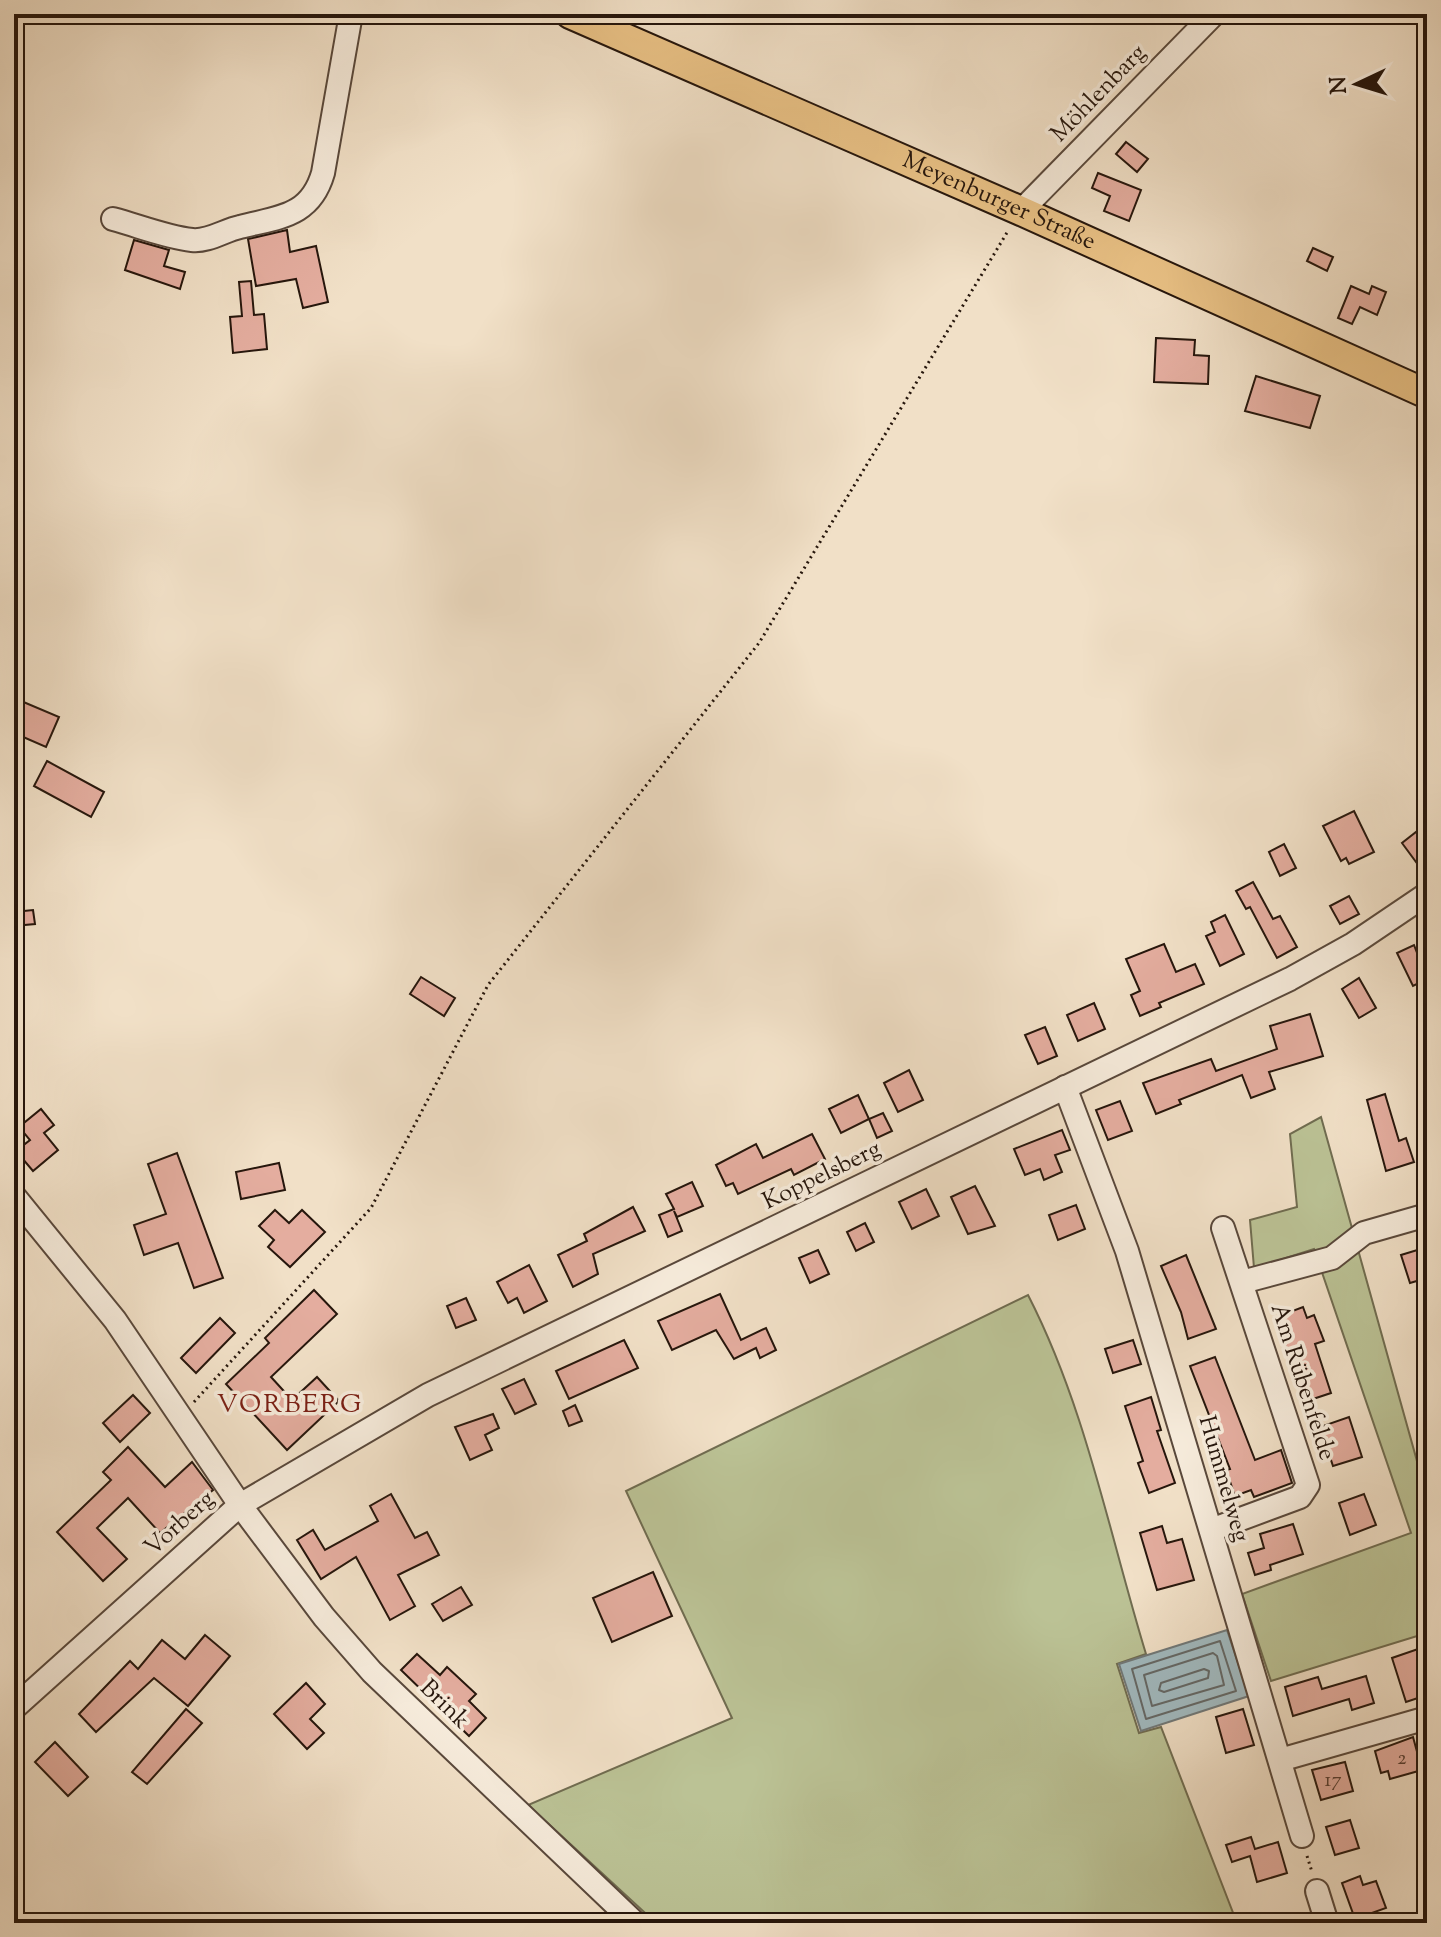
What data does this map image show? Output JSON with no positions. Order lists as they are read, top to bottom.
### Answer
{
  "streets": {
    "main road": ["Meyenburger Straße"],
    "street": [
      "Möhlenbarg",
      "Koppelsberg",
      "Am Rübenfelde",
      "Hummelweg",
      "Vorberg",
      "Brink"
    ]
  },
  "crossings": [
    ["Möhlenbarg", "Meyenburger Straße"],
    ["Koppelsberg", "Hummelweg"],
    ["Koppelsberg", "Vorberg"],
    ["Koppelsberg", "Brink"],
    ["Am Rübenfelde", "Hummelweg"],
    ["Vorberg", "Brink"]
  ],
  "districts": ["VORBERG"],
  "house_numbers": ["2", "17"],
  "north": "left"
}
